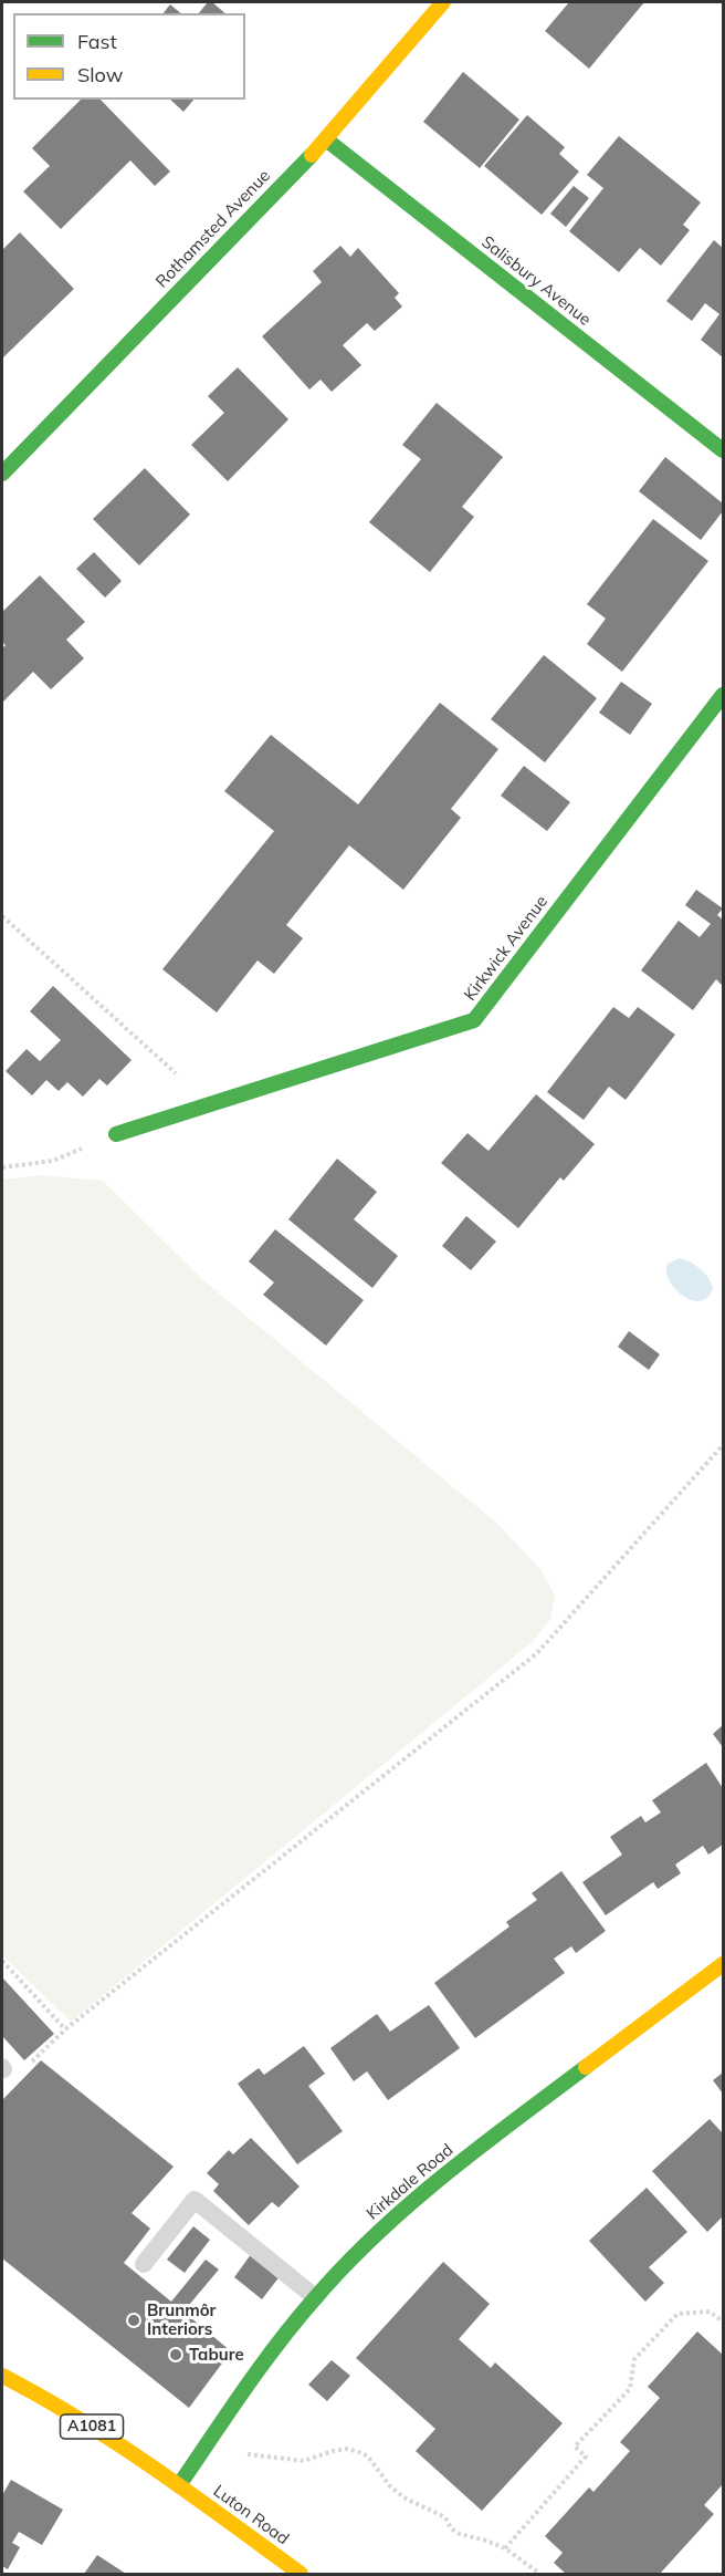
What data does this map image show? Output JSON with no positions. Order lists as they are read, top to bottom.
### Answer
{
  "streets": {
    "street": [
      "Rothamsted Avenue",
      "Salisbury Avenue",
      "Kirkwick Avenue",
      "Kirkdale Road",
      "A1081",
      "Luton Road"
    ]
  },
  "crossings": [
    ["Rothamsted Avenue", "Salisbury Avenue"],
    ["Kirkdale Road", "A1081"],
    ["Kirkdale Road", "Luton Road"],
    ["A1081", "Luton Road"]
  ],
  "places": ["Brunmôr Interiors", "Tabure"],
  "legend": ["Fast", "Slow"]
}
